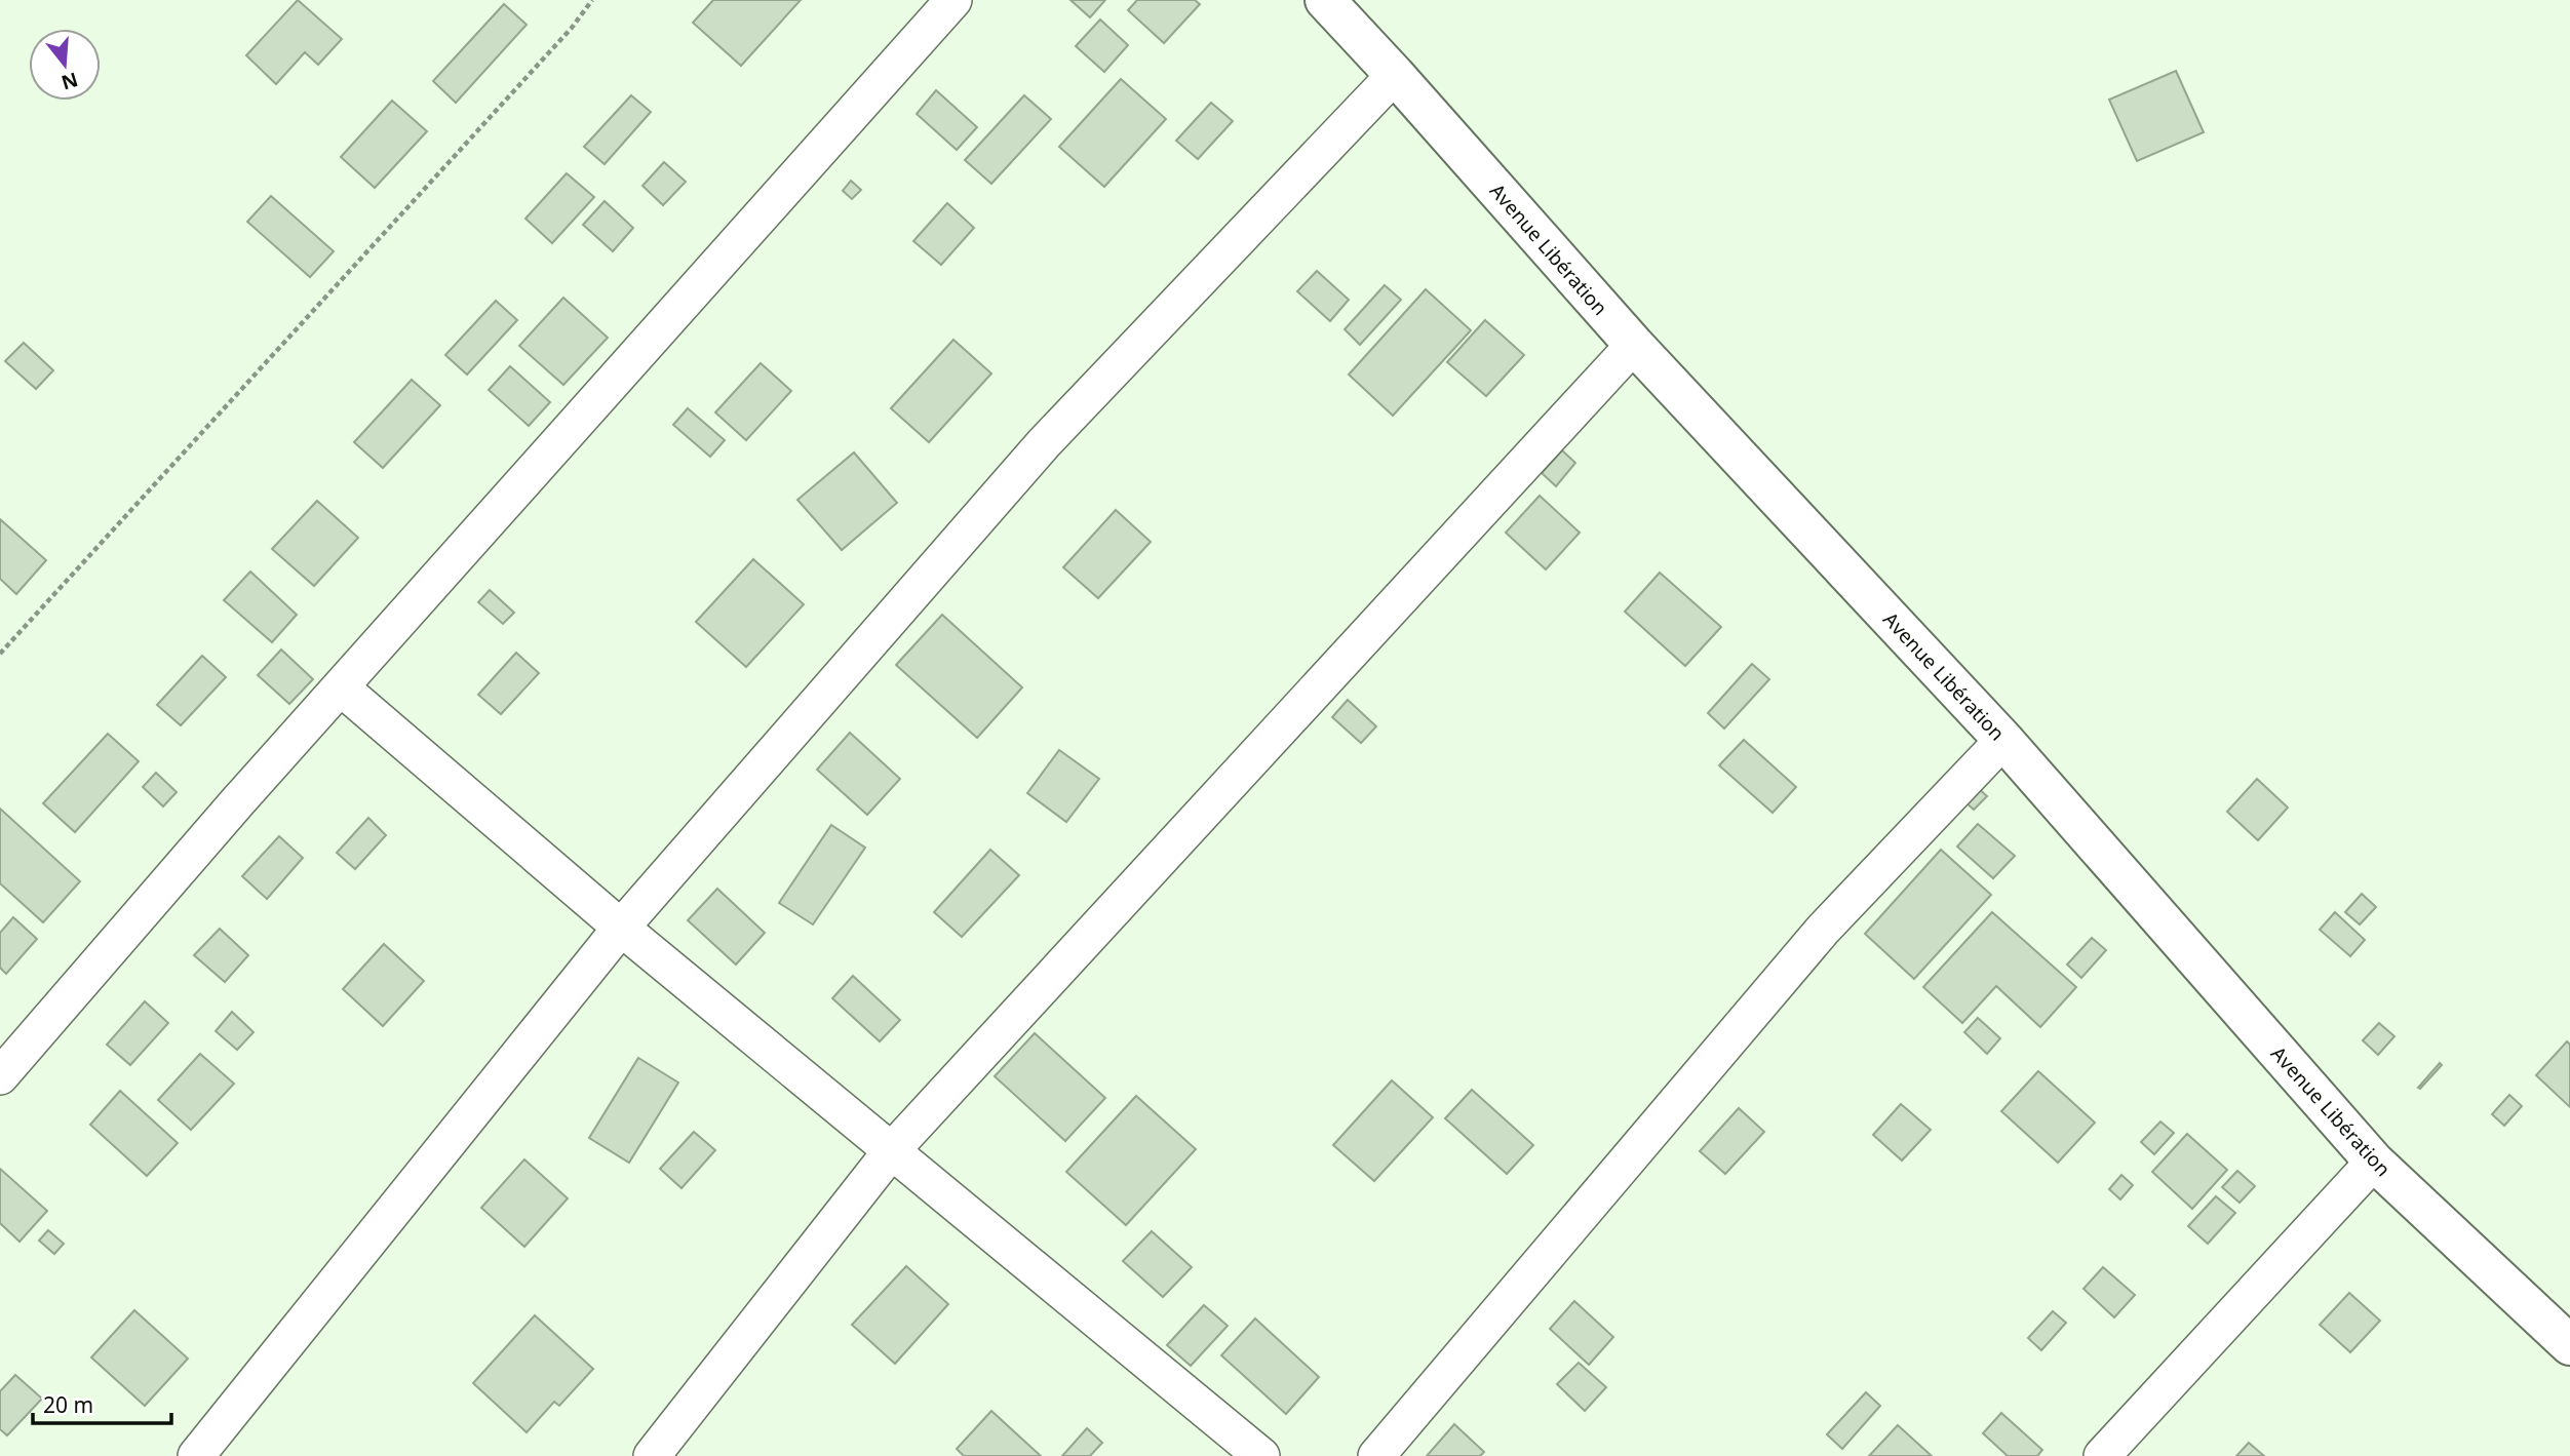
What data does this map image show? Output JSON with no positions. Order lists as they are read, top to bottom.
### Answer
{
  "streets": {
    "street": ["Avenue Libération"]
  },
  "scale_bar": "20 m",
  "north": "bottom"
}
